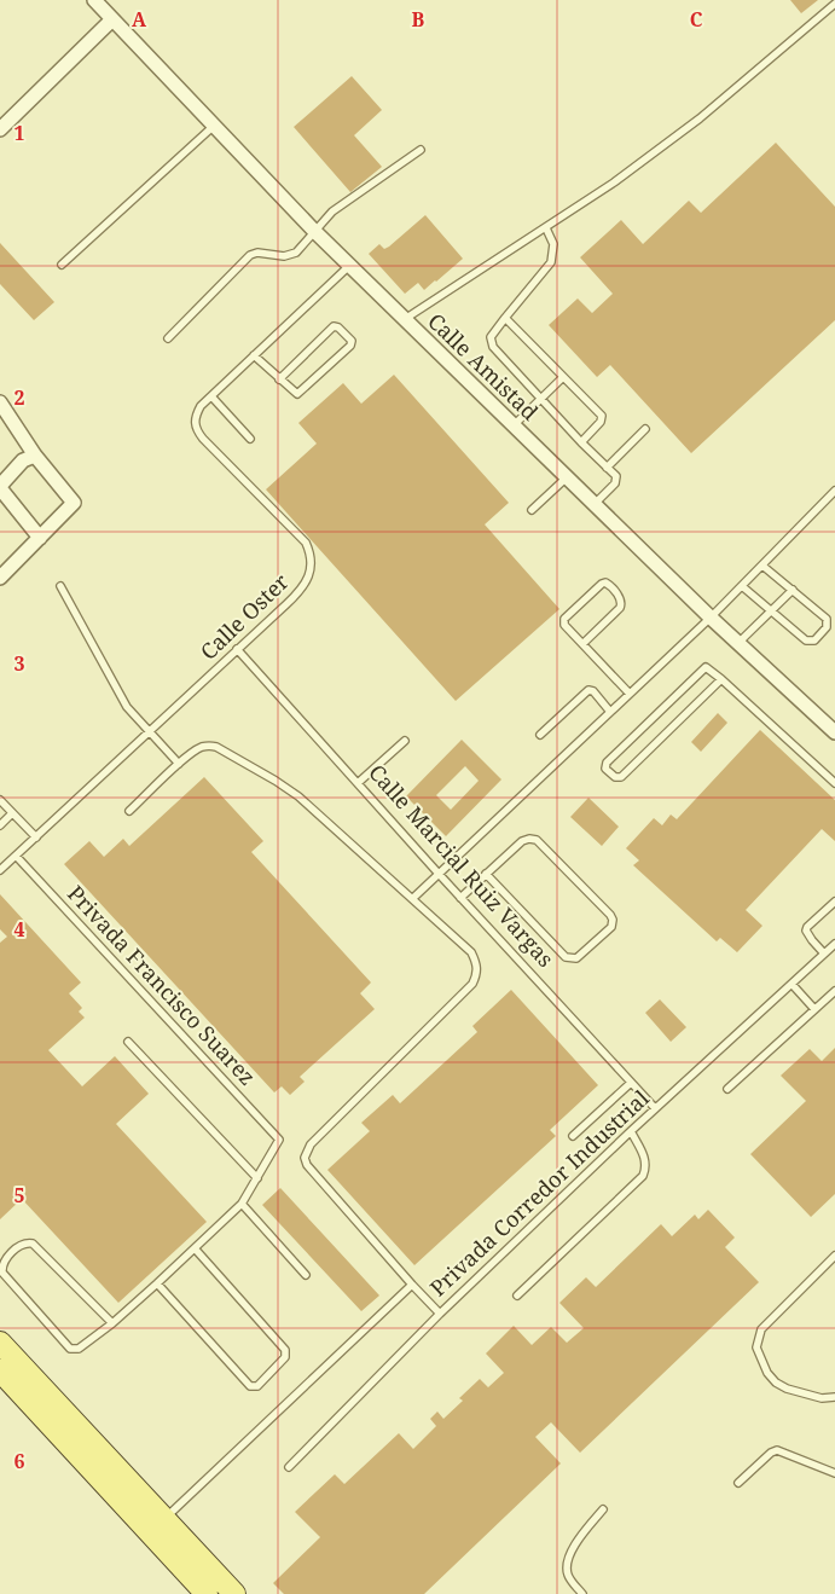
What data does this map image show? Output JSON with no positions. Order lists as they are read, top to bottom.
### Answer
{
  "streets": {
    "street": ["Calle Amistad"],
    "lane": [
      "Calle Oster",
      "Calle Marcial Ruiz Vargas",
      "Privada Francisco Suarez",
      "Privada Corredor Industrial"
    ]
  },
  "crossings": [
    ["Calle Amistad", "Calle Oster"],
    ["Calle Oster", "Calle Marcial Ruiz Vargas"],
    ["Calle Oster", "Privada Francisco Suarez"],
    ["Calle Marcial Ruiz Vargas", "Privada Corredor Industrial"]
  ],
  "grid": {
    "columns": ["A", "B", "C"],
    "rows": [
      "1",
      "2",
      "3",
      "4",
      "5",
      "6"
    ]
  }
}
